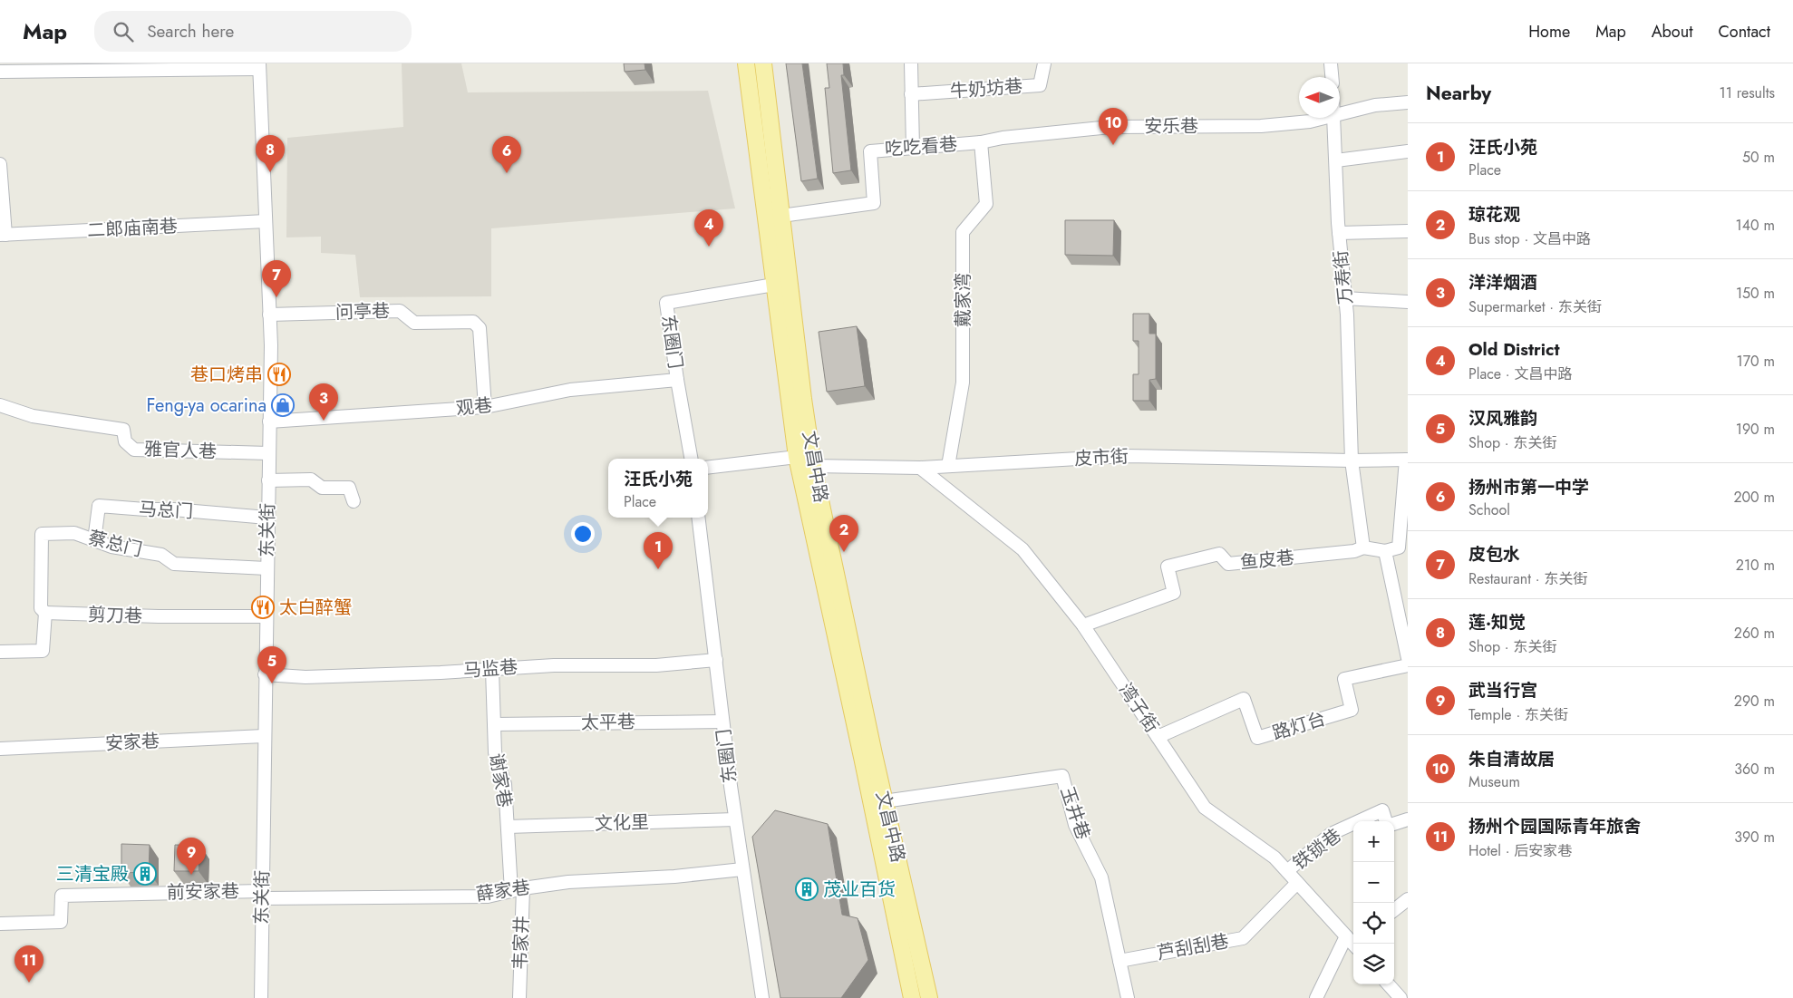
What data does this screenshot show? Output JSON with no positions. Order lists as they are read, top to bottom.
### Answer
{
  "streets": {
    "main road": ["文昌中路"],
    "street": [
      "牛奶坊巷",
      "安乐巷",
      "吃吃看巷",
      "二郎庙南巷",
      "万寿街",
      "戴家湾",
      "问亭巷",
      "东圈门",
      "观巷",
      "雅官人巷",
      "皮市街",
      "马总门",
      "东关街",
      "蔡总门",
      "鱼皮巷",
      "剪刀巷",
      "马监巷",
      "湾子街",
      "太平巷",
      "路灯台",
      "安家巷",
      "谢家巷",
      "玉井巷",
      "文化里",
      "铁锁巷",
      "薛家巷",
      "前安家巷",
      "韦家井",
      "芦刮刮巷"
    ]
  },
  "crossings": [
    ["安乐巷", "吃吃看巷"],
    ["安乐巷", "戴家湾"],
    ["吃吃看巷", "戴家湾"],
    ["吃吃看巷", "文昌中路"],
    ["二郎庙南巷", "东关街"],
    ["万寿街", "皮市街"],
    ["万寿街", "鱼皮巷"],
    ["戴家湾", "皮市街"],
    ["问亭巷", "观巷"],
    ["问亭巷", "东关街"],
    ["东圈门", "观巷"],
    ["东圈门", "文昌中路"],
    ["东圈门", "马监巷"],
    ["东圈门", "太平巷"],
    ["东圈门", "文化里"],
    ["东圈门", "薛家巷"],
    ["观巷", "东关街"],
    ["雅官人巷", "东关街"],
    ["皮市街", "文昌中路"],
    ["皮市街", "湾子街"],
    ["文昌中路", "玉井巷"],
    ["马总门", "东关街"],
    ["马总门", "蔡总门"],
    ["东关街", "蔡总门"],
    ["东关街", "剪刀巷"],
    ["东关街", "马监巷"],
    ["东关街", "安家巷"],
    ["东关街", "薛家巷"],
    ["东关街", "前安家巷"],
    ["蔡总门", "剪刀巷"],
    ["鱼皮巷", "湾子街"],
    ["马监巷", "谢家巷"],
    ["湾子街", "路灯台"],
    ["湾子街", "铁锁巷"],
    ["湾子街", "芦刮刮巷"],
    ["太平巷", "谢家巷"],
    ["谢家巷", "文化里"],
    ["谢家巷", "薛家巷"],
    ["谢家巷", "韦家井"],
    ["玉井巷", "芦刮刮巷"],
    ["薛家巷", "前安家巷"],
    ["薛家巷", "韦家井"]
  ],
  "places": {
    "restaurant": ["巷口烤串", "太白醉蟹"],
    "shop": ["Feng-ya ocarina"],
    "building": ["三清宝殿", "茂业百货"]
  },
  "north": "left",
  "page": {
    "header": "Map",
    "search": "Search here",
    "nav": [
      "Home",
      "Map",
      "About",
      "Contact"
    ],
    "heading": ["Nearby", "11 results"],
    "pins": [
      "10",
      "8",
      "6",
      "4",
      "7",
      "3",
      "2",
      "1",
      "5",
      "9",
      "11"
    ],
    "list": [
      {
        "mark": "1",
        "name": "汪氏小苑",
        "note": "Place",
        "value": "50 m"
      },
      {
        "mark": "2",
        "name": "琼花观",
        "note": "Bus stop · 文昌中路",
        "value": "140 m"
      },
      {
        "mark": "3",
        "name": "洋洋烟酒",
        "note": "Supermarket · 东关街",
        "value": "150 m"
      },
      {
        "mark": "4",
        "name": "Old District",
        "note": "Place · 文昌中路",
        "value": "170 m"
      },
      {
        "mark": "5",
        "name": "汉风雅韵",
        "note": "Shop · 东关街",
        "value": "190 m"
      },
      {
        "mark": "6",
        "name": "扬州市第一中学",
        "note": "School",
        "value": "200 m"
      },
      {
        "mark": "7",
        "name": "皮包水",
        "note": "Restaurant · 东关街",
        "value": "210 m"
      },
      {
        "mark": "8",
        "name": "莲·知觉",
        "note": "Shop · 东关街",
        "value": "260 m"
      },
      {
        "mark": "9",
        "name": "武当行宫",
        "note": "Temple · 东关街",
        "value": "290 m"
      },
      {
        "mark": "10",
        "name": "朱自清故居",
        "note": "Museum",
        "value": "360 m"
      },
      {
        "mark": "11",
        "name": "扬州个园国际青年旅舍",
        "note": "Hotel · 后安家巷",
        "value": "390 m"
      }
    ],
    "popup": ["汪氏小苑", "Place"],
    "map_buttons": ["+", "−"]
  }
}
